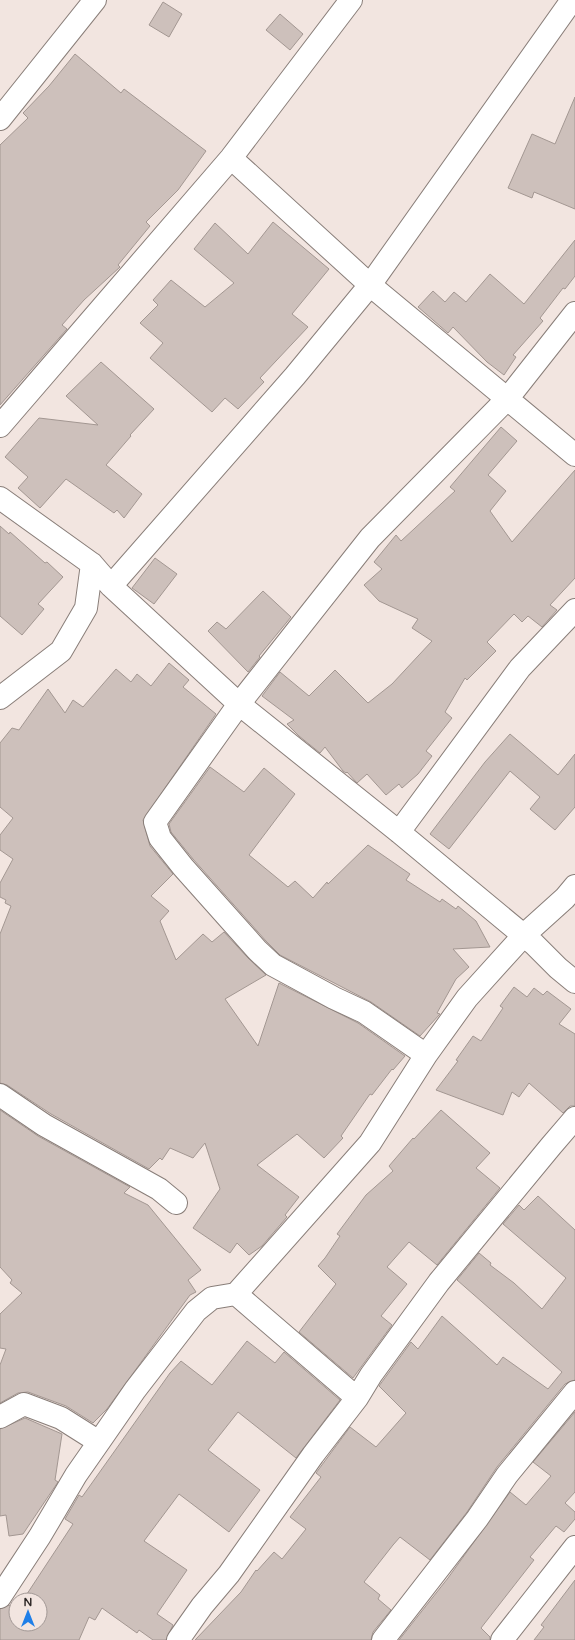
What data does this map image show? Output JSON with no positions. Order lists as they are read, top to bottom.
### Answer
{
  "north": "top"
}
